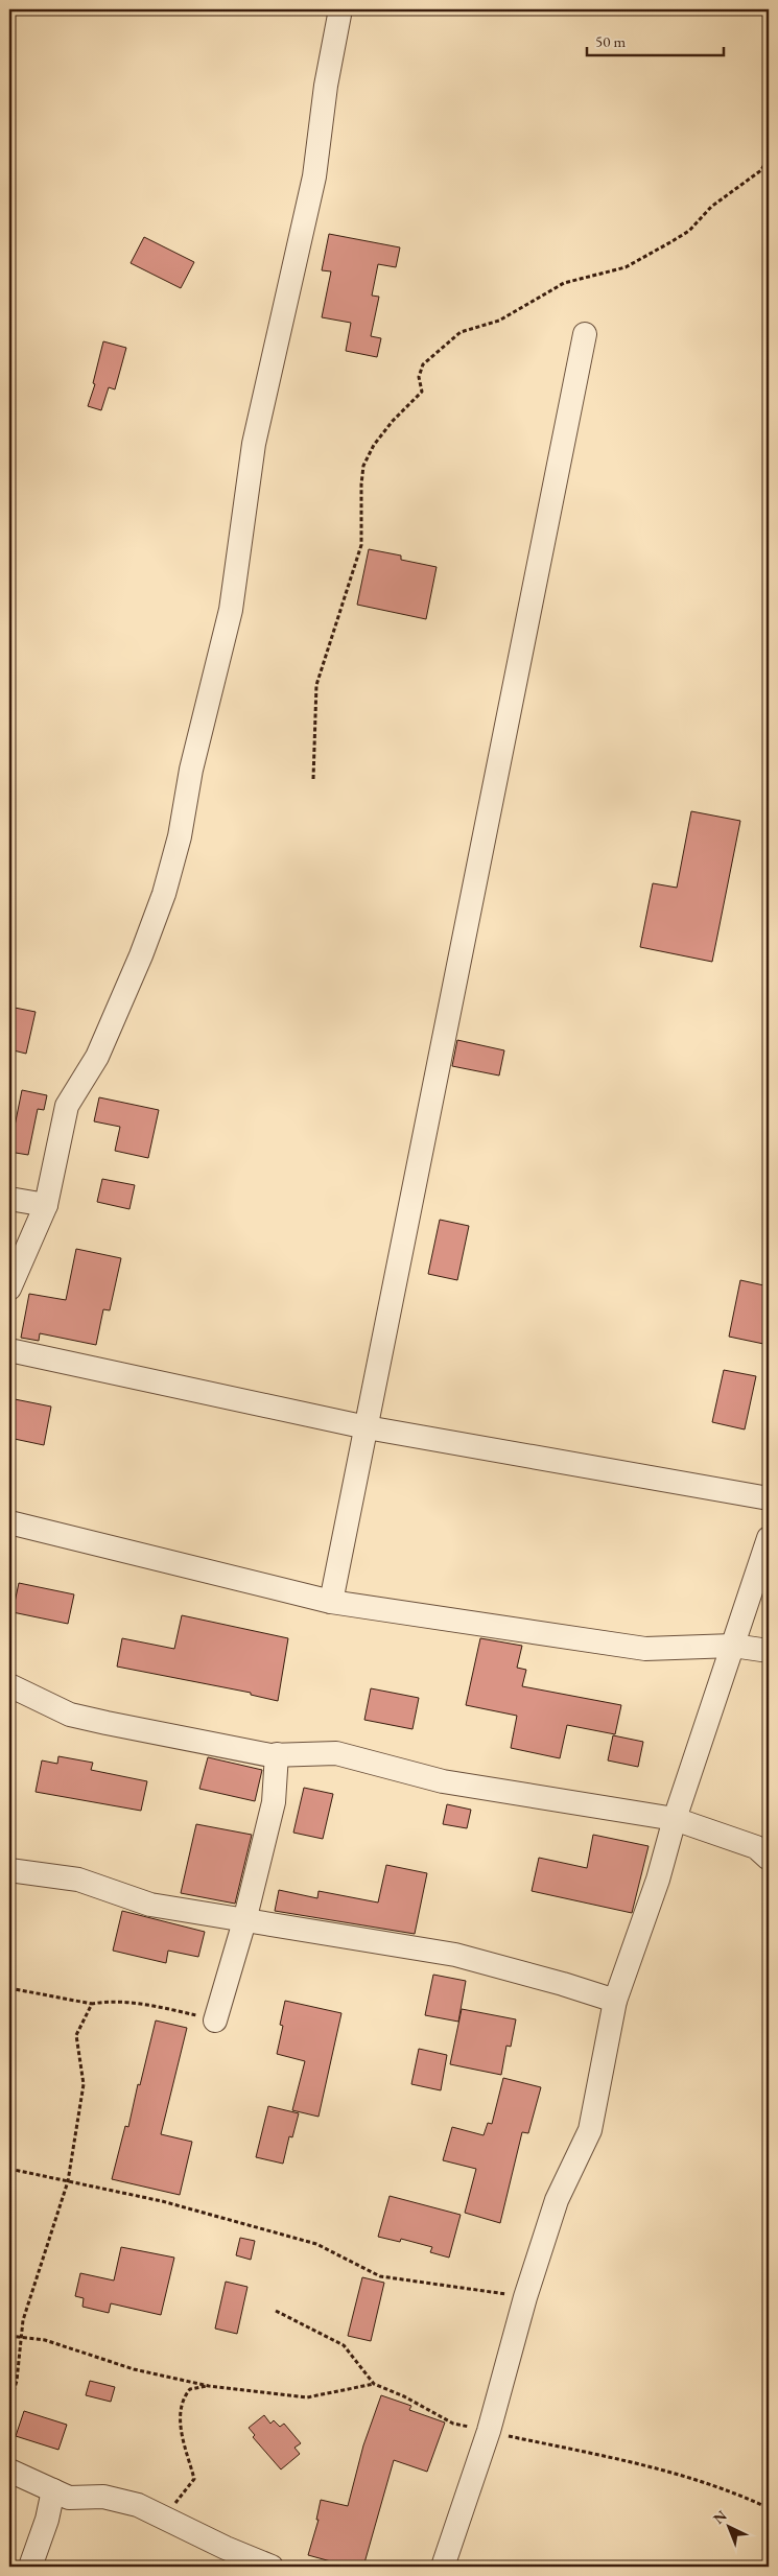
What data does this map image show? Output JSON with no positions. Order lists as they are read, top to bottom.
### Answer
{
  "scale_bar": "50 m",
  "north": "top left"
}
